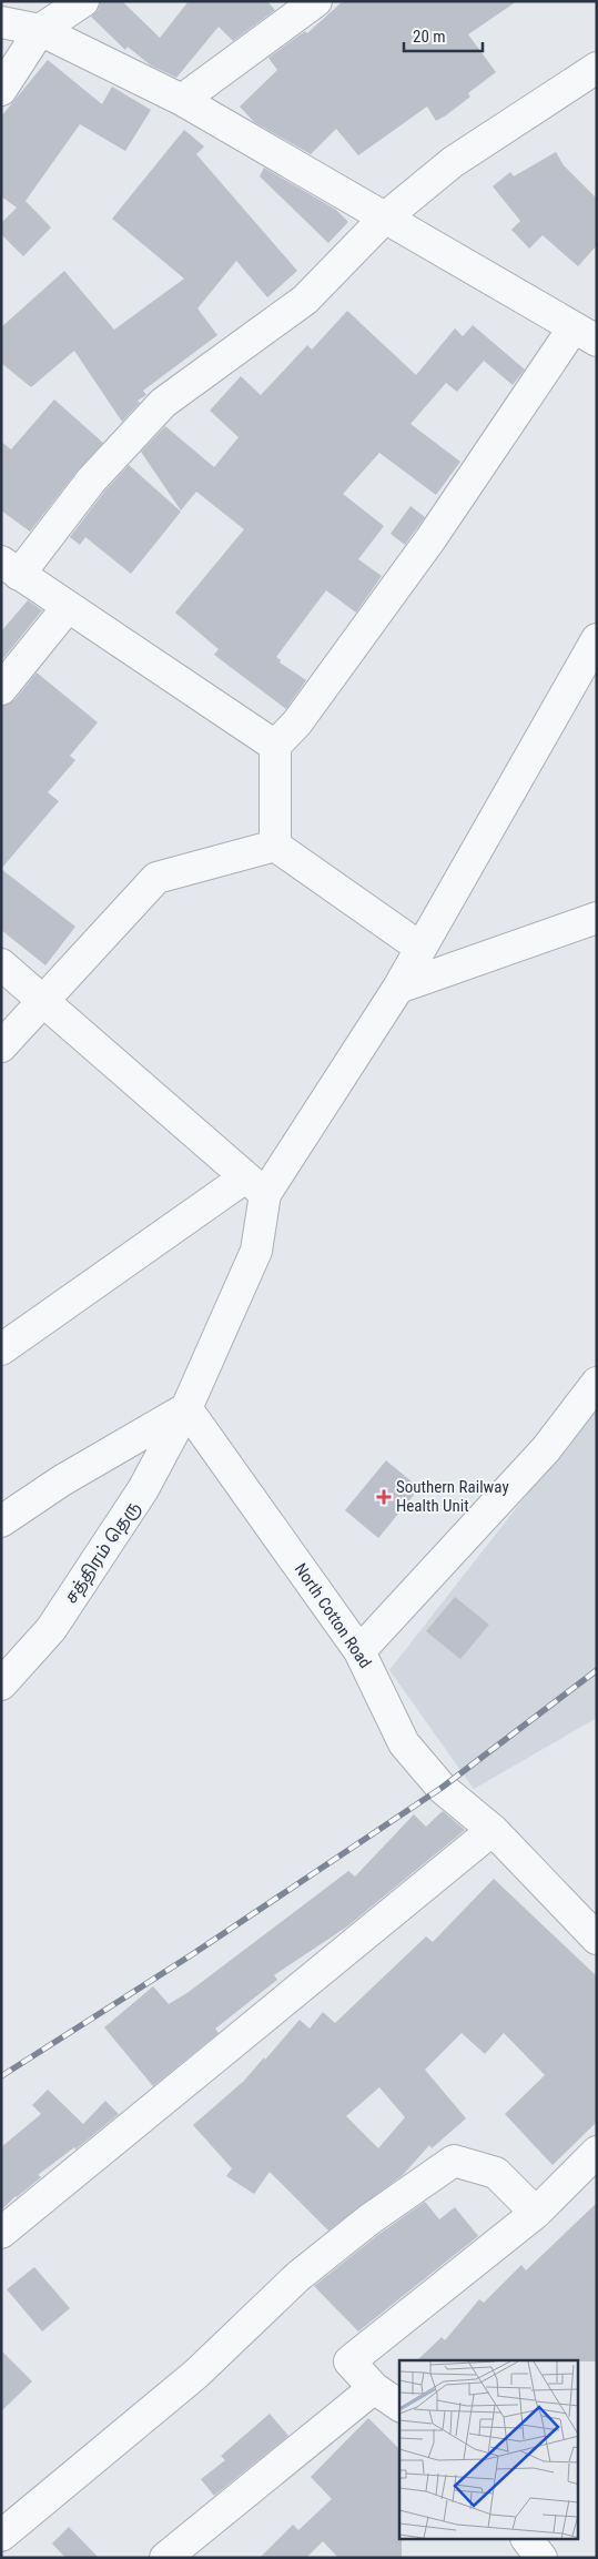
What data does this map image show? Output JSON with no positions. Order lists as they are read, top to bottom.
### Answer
{
  "streets": {
    "street": ["சத்திரம் தெரு", "North Cotton Road"]
  },
  "crossings": [
    ["சத்திரம் தெரு", "North Cotton Road"]
  ],
  "places": {
    "health": ["Southern Railway Health Unit"]
  },
  "scale_bar": "20 m"
}
